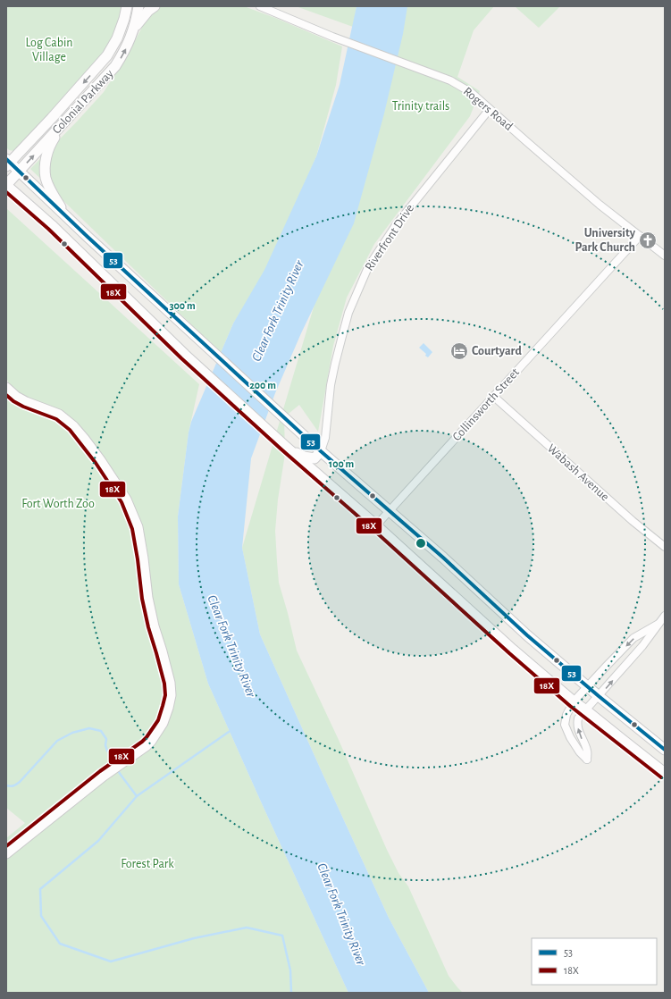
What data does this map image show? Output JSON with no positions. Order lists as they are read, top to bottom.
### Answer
{
  "streets": {
    "main road": ["Colonial Parkway"],
    "street": [
      "Rogers Road",
      "Riverfront Drive",
      "Collinsworth Street",
      "Wabash Avenue"
    ]
  },
  "crossings": [
    ["Rogers Road", "Riverfront Drive"],
    ["Rogers Road", "Collinsworth Street"],
    ["Collinsworth Street", "Wabash Avenue"]
  ],
  "water": ["Clear Fork Trinity River"],
  "parks": [
    "Log Cabin Village",
    "Trinity trails",
    "Fort Worth Zoo",
    "Forest Park"
  ],
  "places": {
    "church": ["University Park Church"],
    "hotel": ["Courtyard"]
  },
  "lines": ["transit line 53", "transit line 18X"],
  "legend": ["53", "18X"],
  "rings": ["300 m", "200 m", "100 m"]
}
